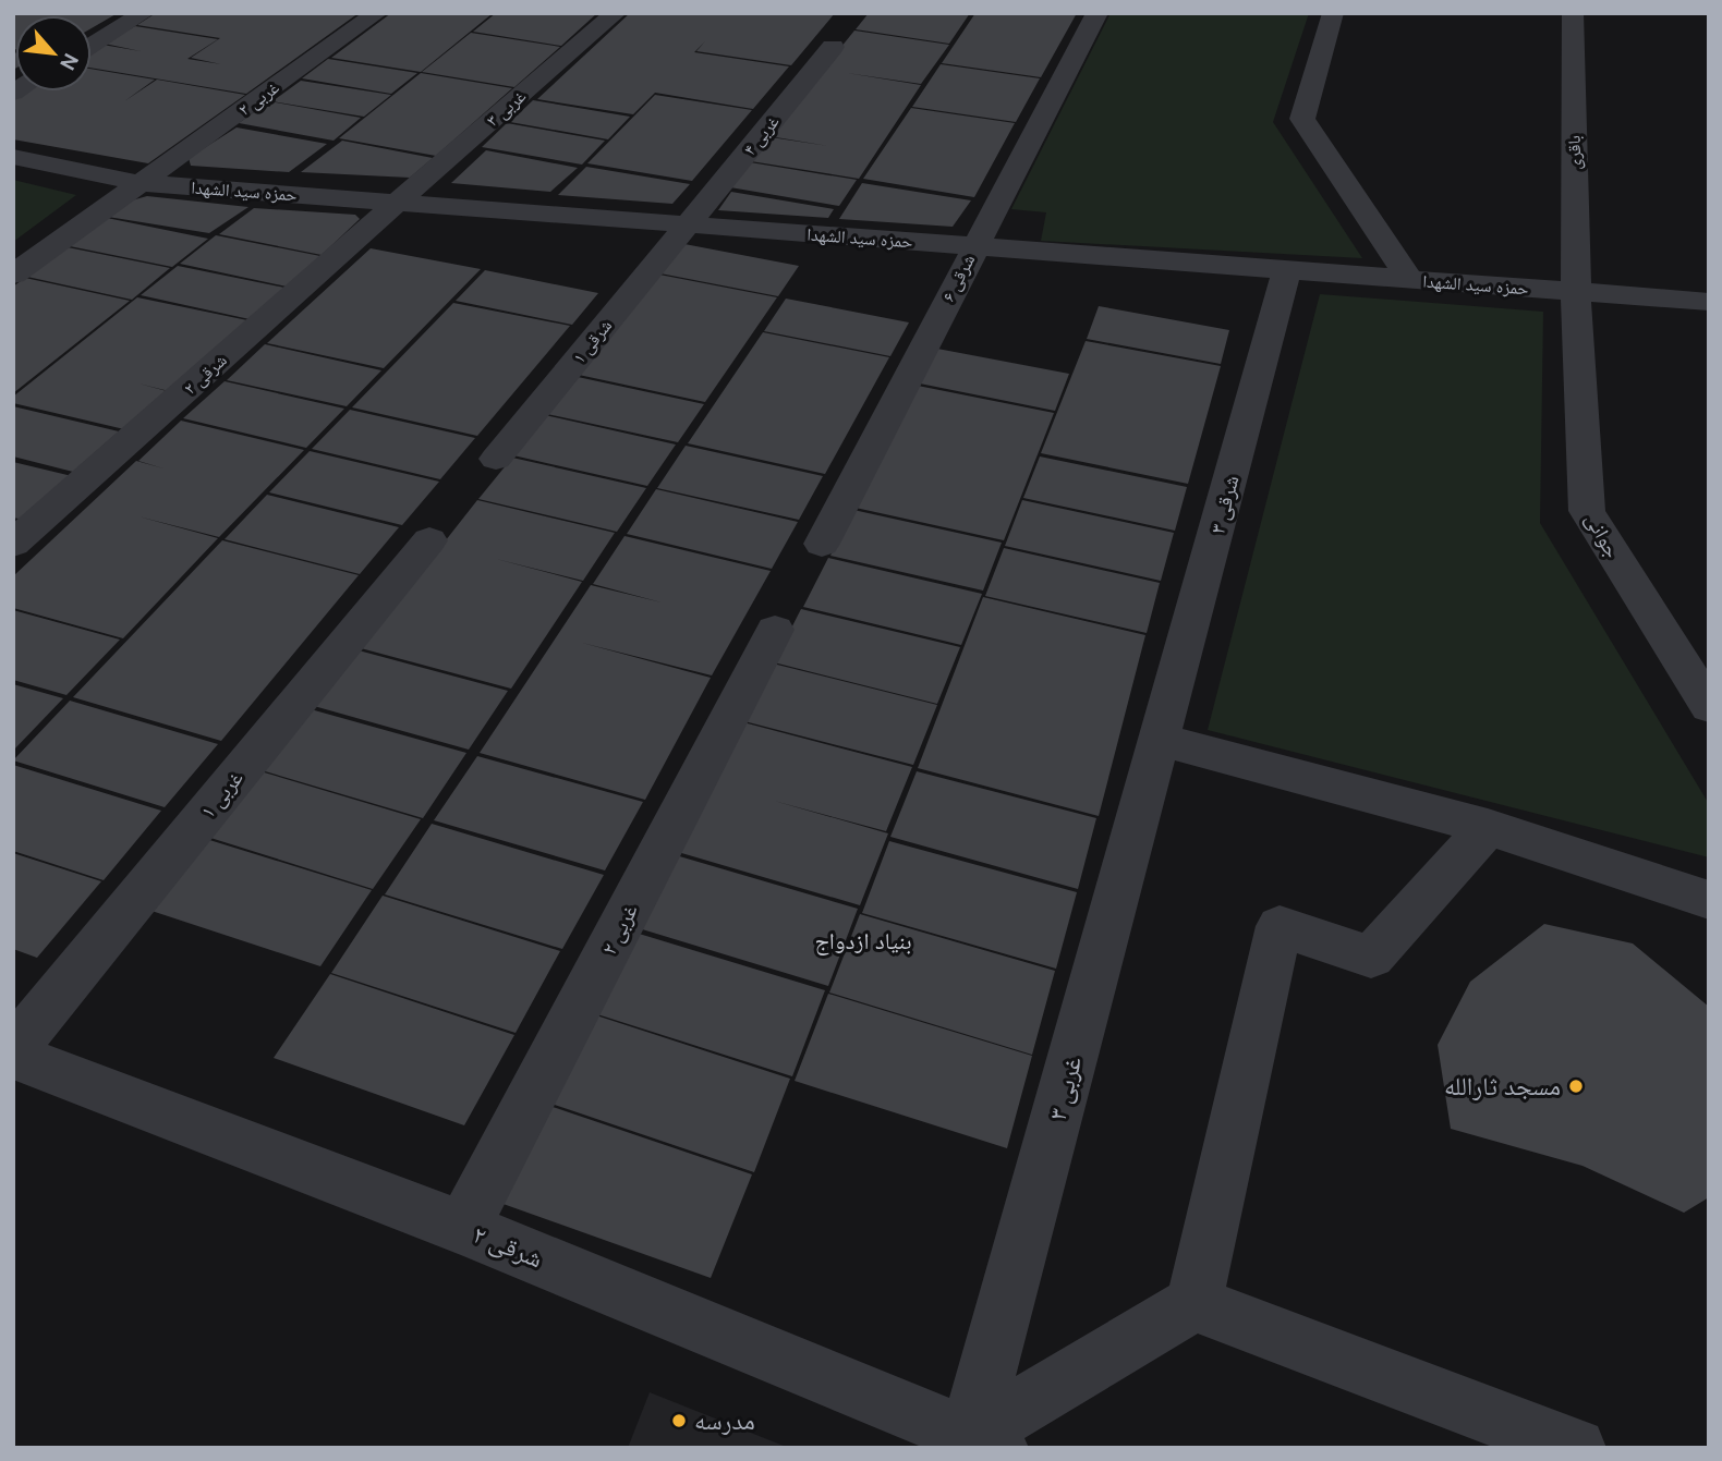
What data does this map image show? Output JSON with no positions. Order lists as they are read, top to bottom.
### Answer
{
  "streets": {
    "street": [
      "۲ غربی",
      "۳ غربی",
      "۴ غربی",
      "باقری",
      "حمزه سید الشهدا",
      "۶ شرقی",
      "۱ شرقی",
      "۲ شرقی",
      "۳ شرقی",
      "جوانی",
      "۱ غربی"
    ]
  },
  "crossings": [
    ["۲ غربی", "حمزه سید الشهدا"],
    ["۲ غربی", "۲ شرقی"],
    ["۳ غربی", "حمزه سید الشهدا"],
    ["۳ غربی", "۲ شرقی"],
    ["۳ غربی", "۳ شرقی"],
    ["۴ غربی", "حمزه سید الشهدا"],
    ["۴ غربی", "۱ شرقی"],
    ["باقری", "حمزه سید الشهدا"],
    ["باقری", "جوانی"],
    ["حمزه سید الشهدا", "۶ شرقی"],
    ["حمزه سید الشهدا", "۱ شرقی"],
    ["حمزه سید الشهدا", "۲ شرقی"],
    ["حمزه سید الشهدا", "۳ شرقی"],
    ["حمزه سید الشهدا", "جوانی"]
  ],
  "districts": ["بنیاد ازدواج"],
  "places": ["مسجد ثارالله", "مدرسه"],
  "north": "bottom right"
}
